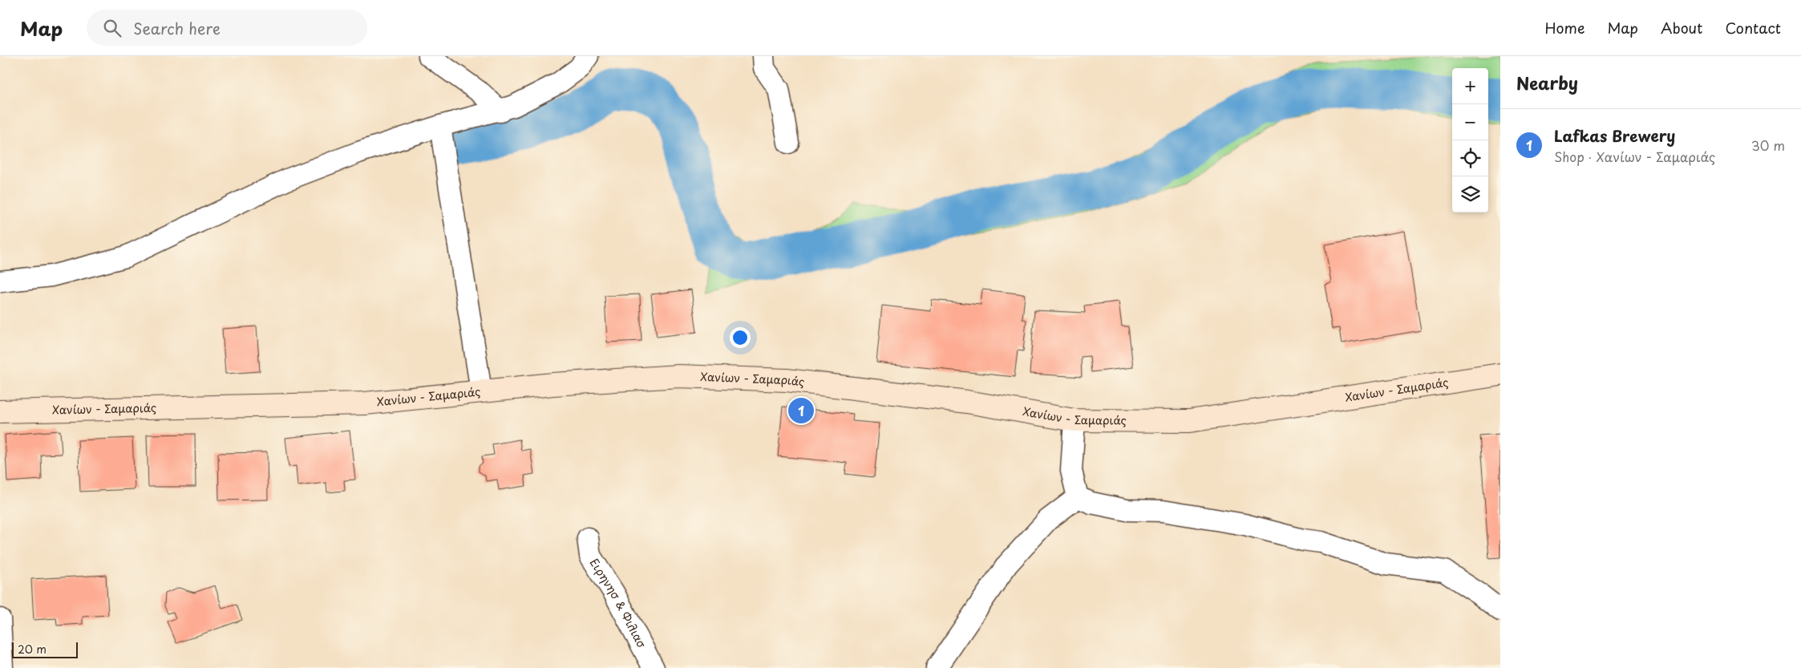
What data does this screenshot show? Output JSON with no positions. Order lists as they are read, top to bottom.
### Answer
{
  "streets": {
    "main road": ["Χανίων - Σαμαριάς"],
    "street": ["Ειρηνησ & Φιλιασ"]
  },
  "scale_bar": "20 m",
  "page": {
    "header": "Map",
    "search": "Search here",
    "nav": [
      "Home",
      "Map",
      "About",
      "Contact"
    ],
    "heading": "Nearby",
    "map_buttons": ["+", "−"],
    "list": [
      {
        "mark": "1",
        "name": "Lafkas Brewery",
        "note": "Shop · Χανίων - Σαμαριάς",
        "value": "30 m"
      }
    ],
    "pins": "1",
    "scale": "20 m"
  }
}
